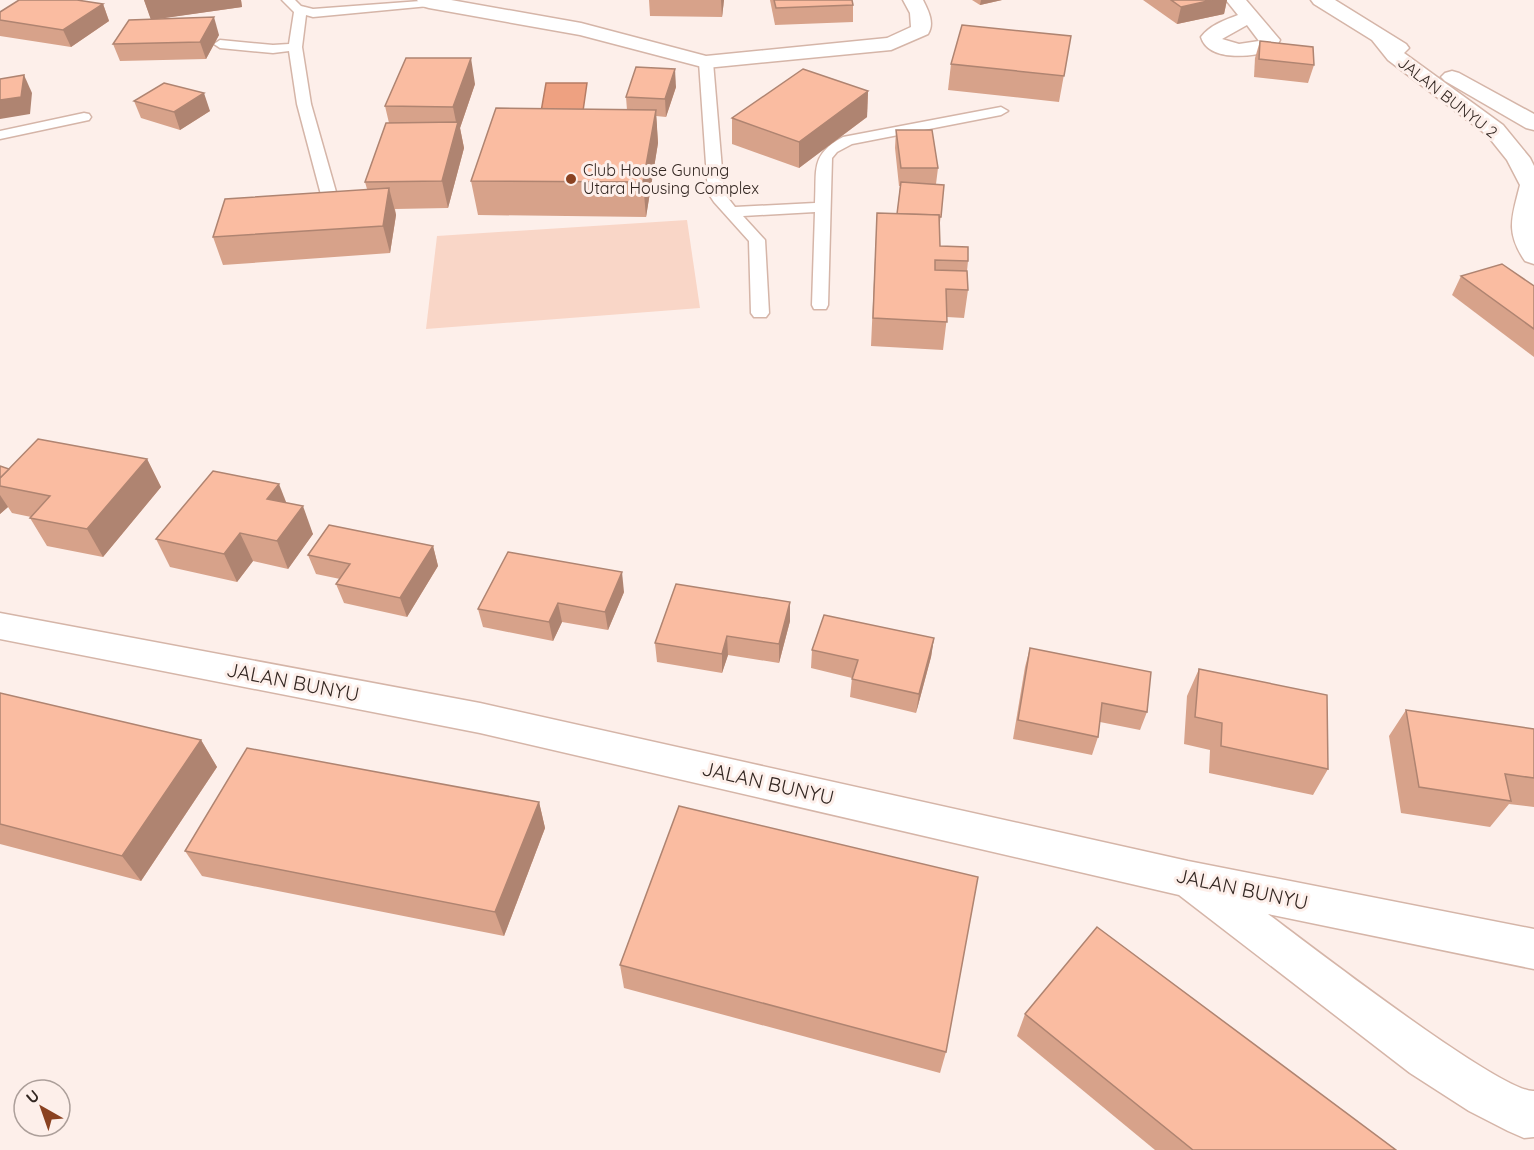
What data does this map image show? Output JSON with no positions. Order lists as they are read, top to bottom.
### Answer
{
  "streets": {
    "street": ["JALAN BUNYU 2", "JALAN BUNYU"]
  },
  "places": ["Club House Gunung Utara Housing Complex"],
  "north": "top left"
}
